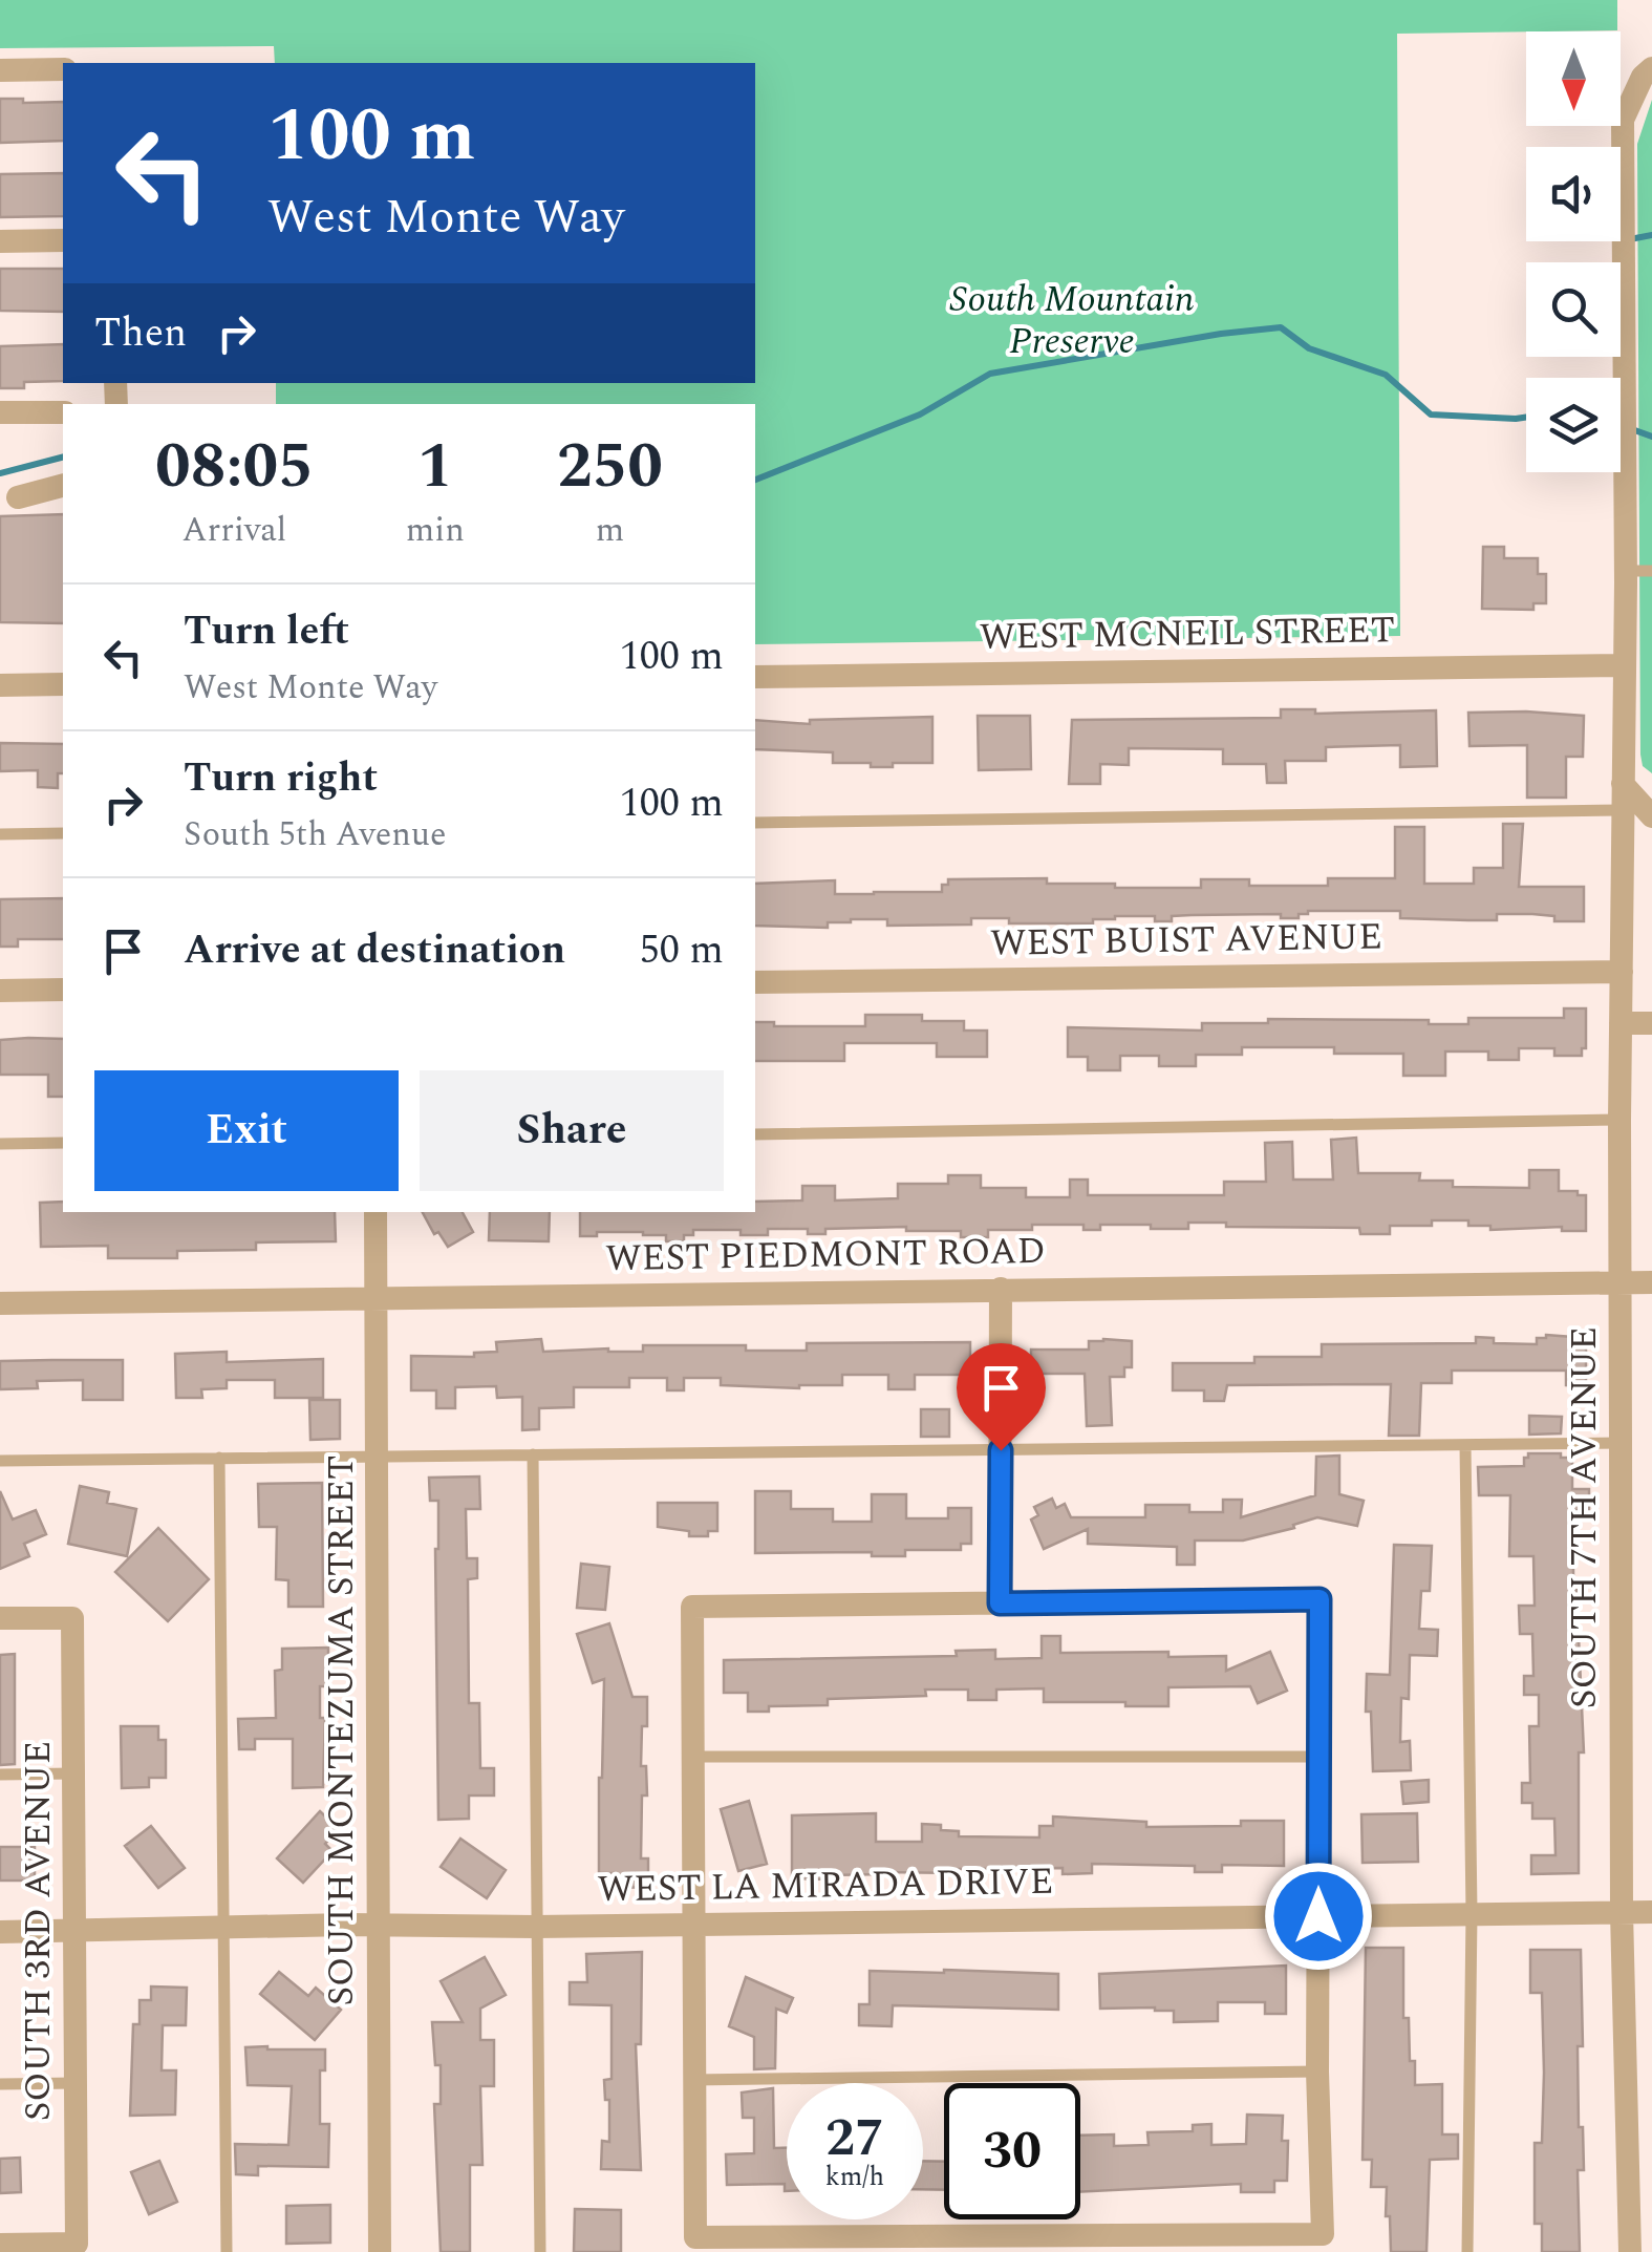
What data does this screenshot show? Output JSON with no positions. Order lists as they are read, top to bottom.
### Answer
{
  "streets": {
    "street": [
      "WEST MCNEIL STREET",
      "WEST BUIST AVENUE",
      "WEST PIEDMONT ROAD",
      "SOUTH 7TH AVENUE",
      "SOUTH MONTEZUMA STREET",
      "WEST LA MIRADA DRIVE",
      "SOUTH 3RD AVENUE"
    ]
  },
  "crossings": [
    ["WEST MCNEIL STREET", "SOUTH 7TH AVENUE"],
    ["WEST BUIST AVENUE", "SOUTH 7TH AVENUE"],
    ["WEST PIEDMONT ROAD", "SOUTH 7TH AVENUE"],
    ["WEST PIEDMONT ROAD", "SOUTH MONTEZUMA STREET"],
    ["SOUTH 7TH AVENUE", "WEST LA MIRADA DRIVE"],
    ["SOUTH MONTEZUMA STREET", "WEST LA MIRADA DRIVE"],
    ["WEST LA MIRADA DRIVE", "SOUTH 3RD AVENUE"]
  ],
  "parks": ["South Mountain Preserve"],
  "north": "bottom",
  "page": {
    "turn": ["100 m", "West Monte Way"],
    "then": "Then",
    "eta": [
      "08:05",
      "Arrival",
      "1",
      "min",
      "250",
      "m"
    ],
    "list": [
      {
        "name": "Turn left",
        "note": "West Monte Way",
        "value": "100 m"
      },
      {
        "name": "Turn right",
        "note": "South 5th Avenue",
        "value": "100 m"
      },
      {
        "name": "Arrive at destination",
        "value": "50 m"
      }
    ],
    "buttons": ["Exit", "Share"],
    "speed": "27 km/h",
    "limit": "30"
  }
}
